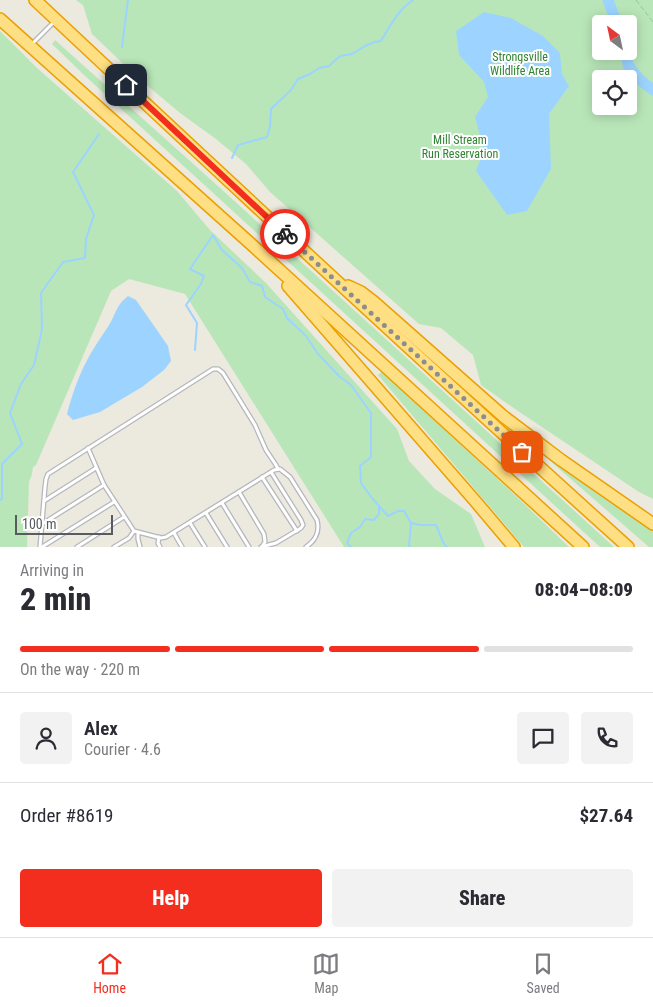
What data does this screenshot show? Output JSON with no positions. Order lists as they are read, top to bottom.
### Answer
{
  "parks": ["Strongsville Wildlife Area", "Mill Stream Run Reservation"],
  "scale_bar": "100 m",
  "north": "top left",
  "page": {
    "scale": "100 m",
    "heading": ["2 min", "Arriving in", "08:04–08:09"],
    "panel": [
      "Alex",
      "Courier · 4.6",
      "Order #8619",
      "$27.64"
    ],
    "bar": "On the way · 220 m",
    "buttons": ["Help", "Share"],
    "tabs": ["Home", "Map", "Saved"]
  }
}
